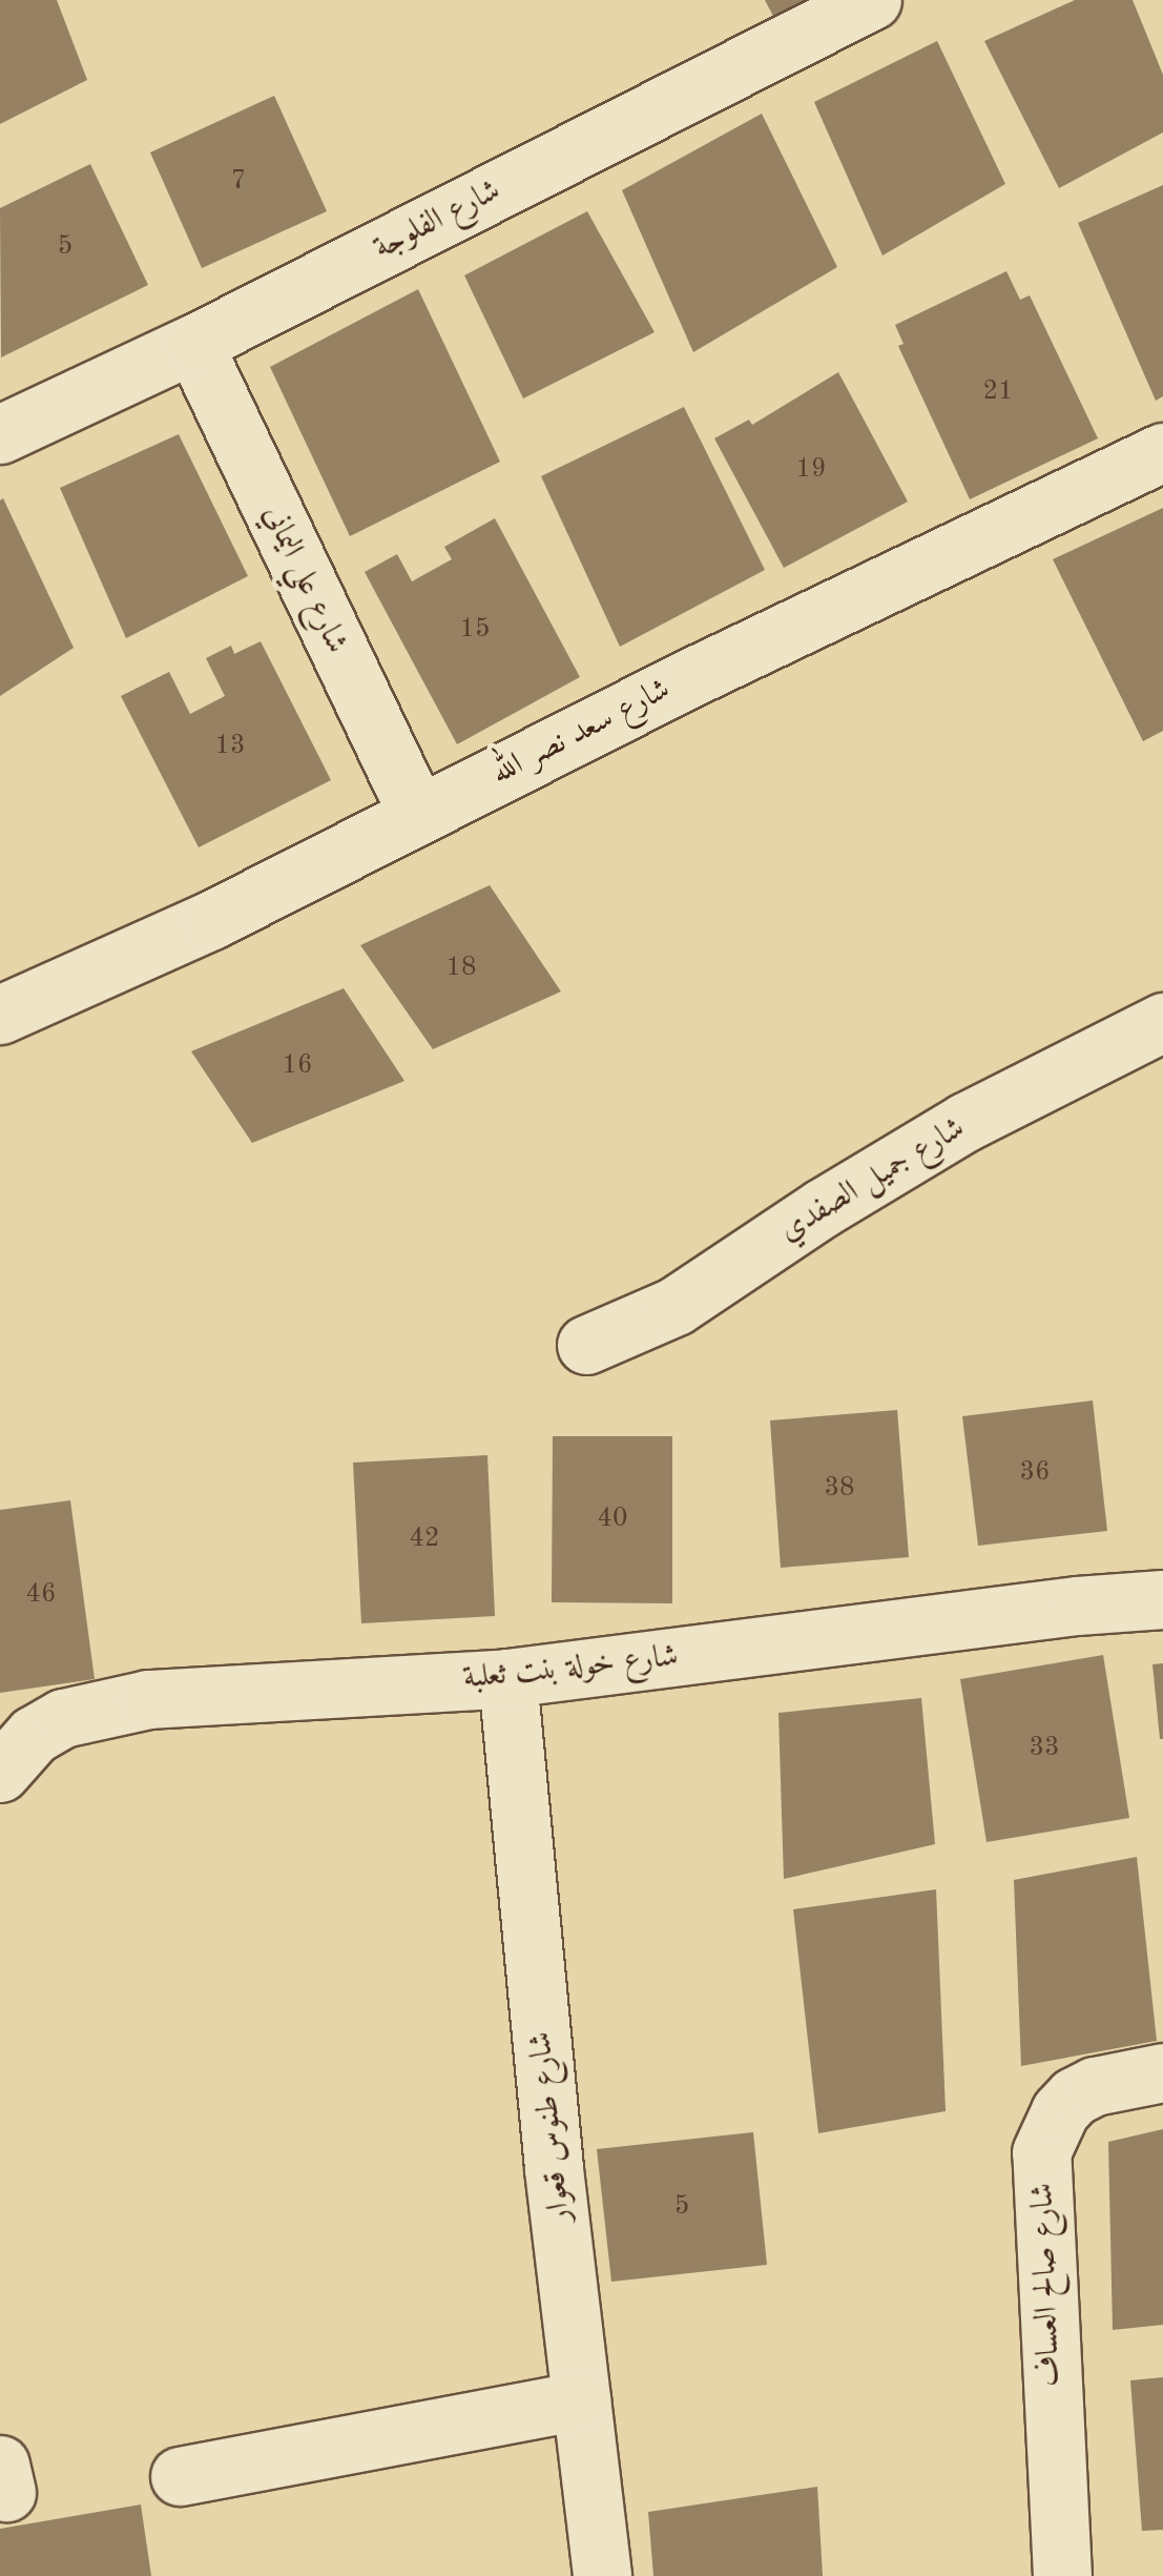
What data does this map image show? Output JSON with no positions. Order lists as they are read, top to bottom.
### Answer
{
  "streets": {
    "street": [
      "شارع الفلوجة",
      "شارع علي اليماني",
      "شارع سعد نصر الله",
      "شارع جميل الصفدي",
      "شارع خولة بنت ثعلبة",
      "شارع طنوس قعوار",
      "شارع صالح العساف"
    ]
  },
  "crossings": [
    ["شارع الفلوجة", "شارع علي اليماني"],
    ["شارع علي اليماني", "شارع سعد نصر الله"],
    ["شارع خولة بنت ثعلبة", "شارع طنوس قعوار"]
  ],
  "house_numbers": [
    "7",
    "5",
    "21",
    "19",
    "15",
    "13",
    "18",
    "16",
    "36",
    "38",
    "40",
    "42",
    "46",
    "33",
    "5"
  ]
}
